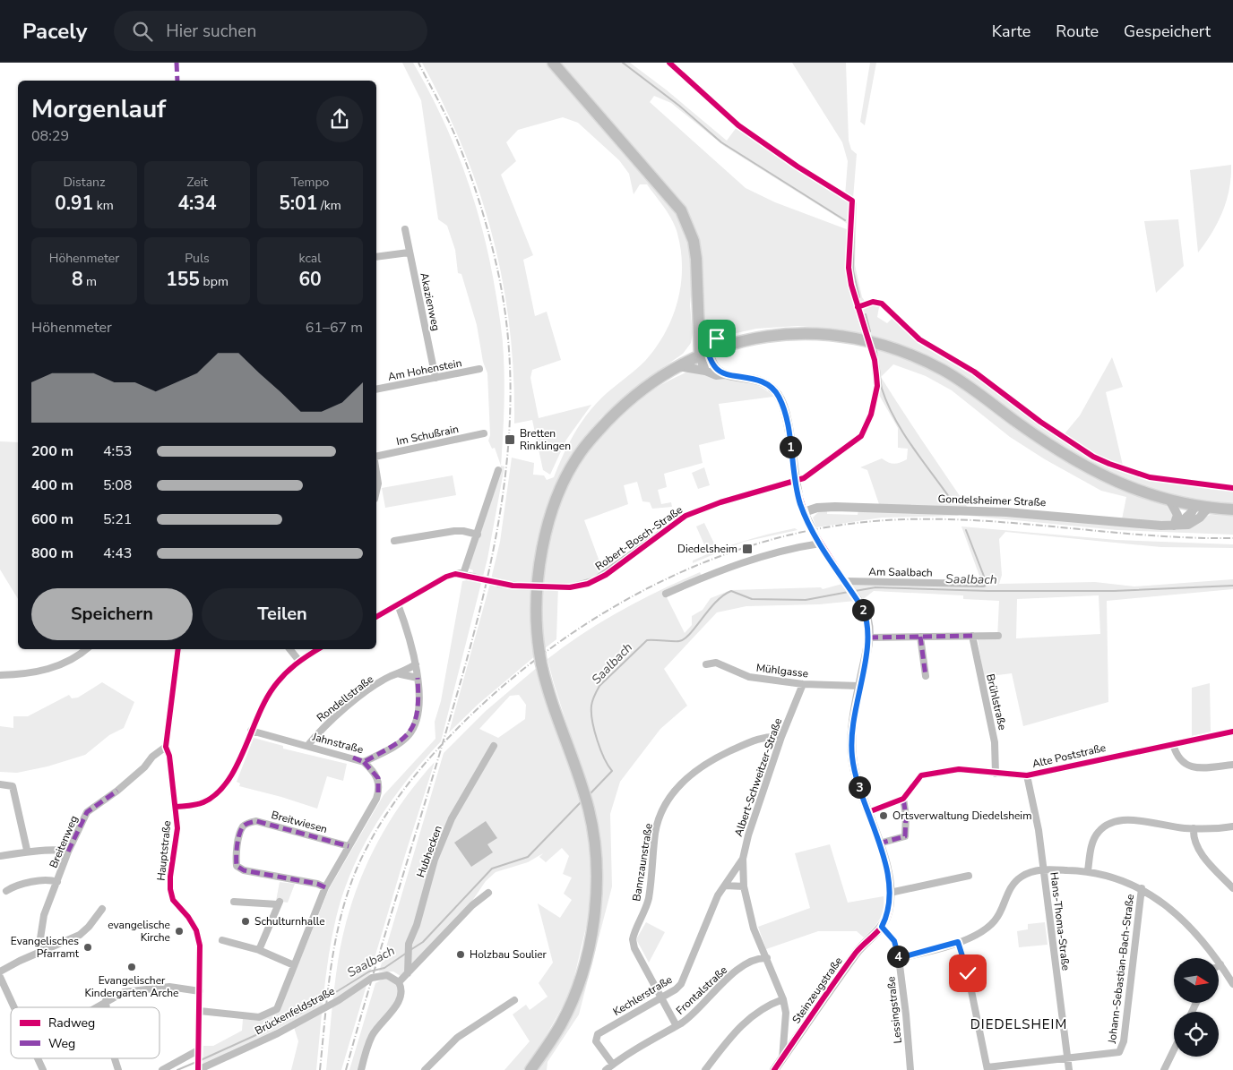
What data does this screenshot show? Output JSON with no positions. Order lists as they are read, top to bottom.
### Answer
{
  "streets": {
    "street": [
      "Akazienweg",
      "Am Hohenstein",
      "Im Schußrain",
      "Gondelsheimer Straße",
      "Robert-Bosch-Straße",
      "Am Saalbach",
      "Mühlgasse",
      "Rondellstraße",
      "Brühlstraße",
      "Jahnstraße",
      "Alte Poststraße",
      "Albert-Schweitzer-Straße",
      "Breitwiesen",
      "Breitenweg",
      "Hauptstraße",
      "Hubhecken",
      "Bannzaunstraße",
      "Hans-Thoma-Straße",
      "Johann-Sebastian-Bach-Straße",
      "Frontalstraße",
      "Steinzeugstraße",
      "Kechlerstraße",
      "Lessingstraße",
      "Brückenfeldstraße"
    ]
  },
  "crossings": [
    ["Akazienweg", "Am Hohenstein"],
    ["Mühlgasse", "Albert-Schweitzer-Straße"],
    ["Rondellstraße", "Jahnstraße"],
    ["Brühlstraße", "Alte Poststraße"],
    ["Alte Poststraße", "Hans-Thoma-Straße"],
    ["Albert-Schweitzer-Straße", "Bannzaunstraße"],
    ["Albert-Schweitzer-Straße", "Frontalstraße"],
    ["Albert-Schweitzer-Straße", "Steinzeugstraße"],
    ["Albert-Schweitzer-Straße", "Kechlerstraße"],
    ["Breitenweg", "Hauptstraße"],
    ["Hauptstraße", "Brückenfeldstraße"],
    ["Bannzaunstraße", "Frontalstraße"],
    ["Bannzaunstraße", "Kechlerstraße"],
    ["Hans-Thoma-Straße", "Johann-Sebastian-Bach-Straße"],
    ["Frontalstraße", "Kechlerstraße"],
    ["Steinzeugstraße", "Lessingstraße"]
  ],
  "districts": ["DIEDELSHEIM"],
  "water": ["Saalbach"],
  "places": {
    "transit": ["Bretten Rinklingen", "Diedelsheim"],
    "other": [
      "Ortsverwaltung Diedelsheim",
      "Schulturnhalle",
      "evangelische Kirche",
      "Evangelisches Pfarramt",
      "Holzbau Soulier",
      "Evangelischer Kindergarten Arche"
    ]
  },
  "legend": ["Radweg", "Weg"],
  "north": "right",
  "page": {
    "header": "Pacely",
    "search": "Hier suchen",
    "nav": ["Karte", "Route", "Gespeichert"],
    "heading": ["Morgenlauf", "08:29"],
    "stats": [
      ["Distanz", "0.91 km"],
      ["Zeit", "4:34"],
      ["Tempo", "5:01 /km"],
      ["Höhenmeter", "8 m"],
      ["Puls", "155 bpm"],
      ["kcal", "60"]
    ],
    "chart": ["Höhenmeter", "61–67 m"],
    "list": [
      {
        "name": "200 m",
        "note": "4:53"
      },
      {
        "name": "400 m",
        "note": "5:08"
      },
      {
        "name": "600 m",
        "note": "5:21"
      },
      {
        "name": "800 m",
        "note": "4:43"
      }
    ],
    "pins": [
      "1",
      "2",
      "3",
      "4"
    ],
    "buttons": ["Speichern", "Teilen"]
  }
}
